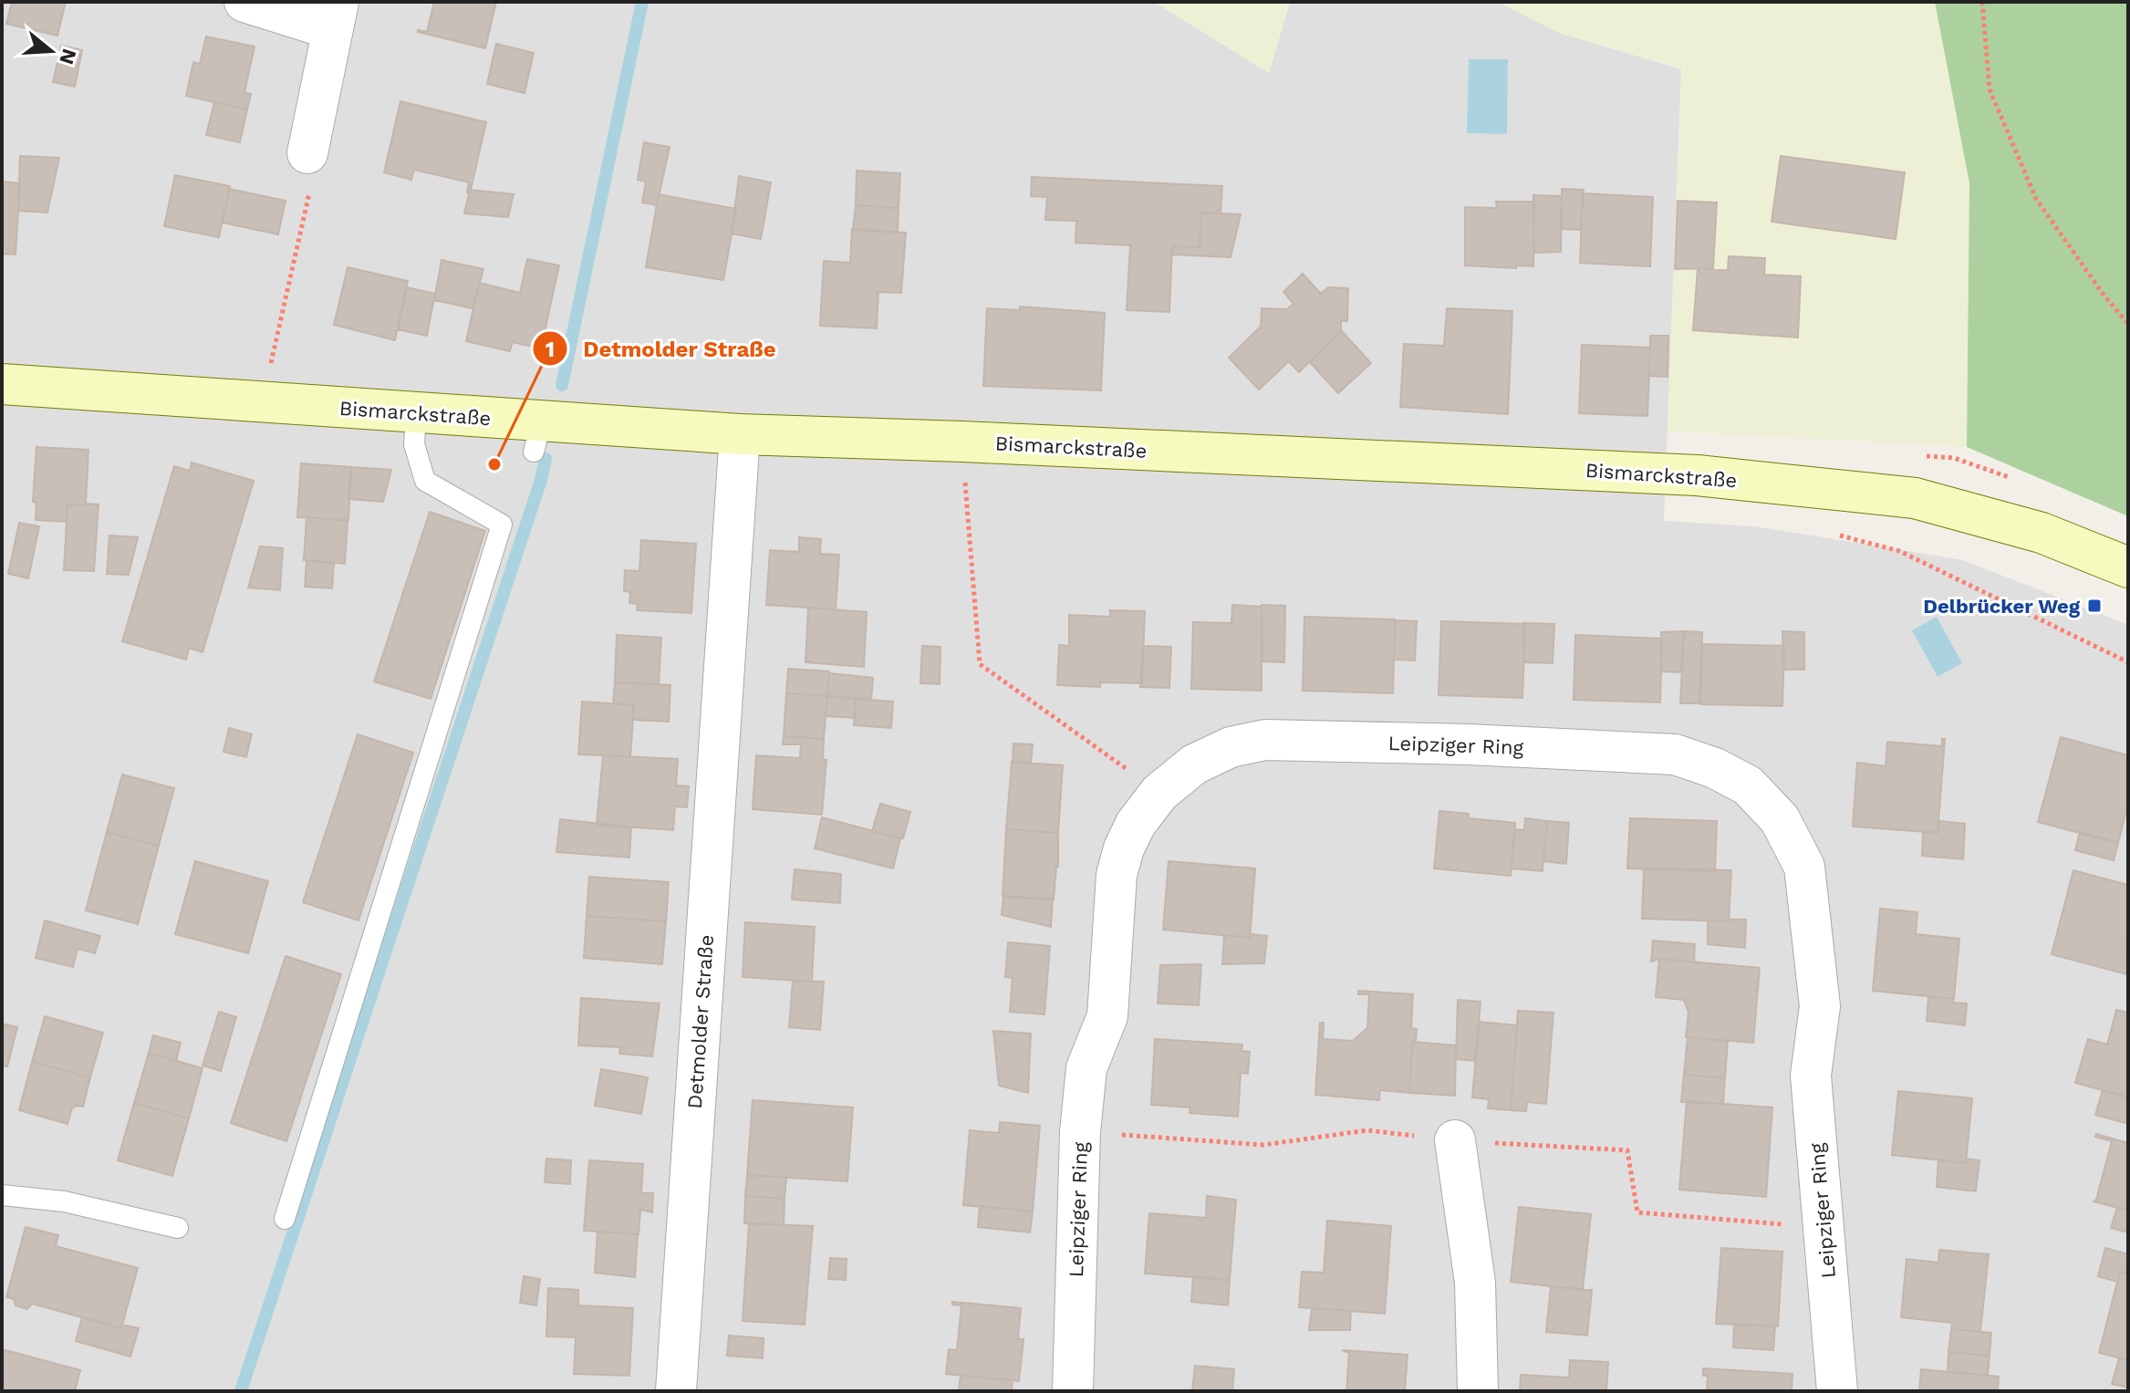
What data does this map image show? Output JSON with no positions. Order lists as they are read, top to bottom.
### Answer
{
  "streets": {
    "main road": ["Bismarckstraße"],
    "street": ["Leipziger Ring", "Detmolder Straße"]
  },
  "crossings": [
    ["Bismarckstraße", "Detmolder Straße"]
  ],
  "places": {
    "other": ["Detmolder Straße"],
    "transit": ["Delbrücker Weg"]
  },
  "north": "right"
}
